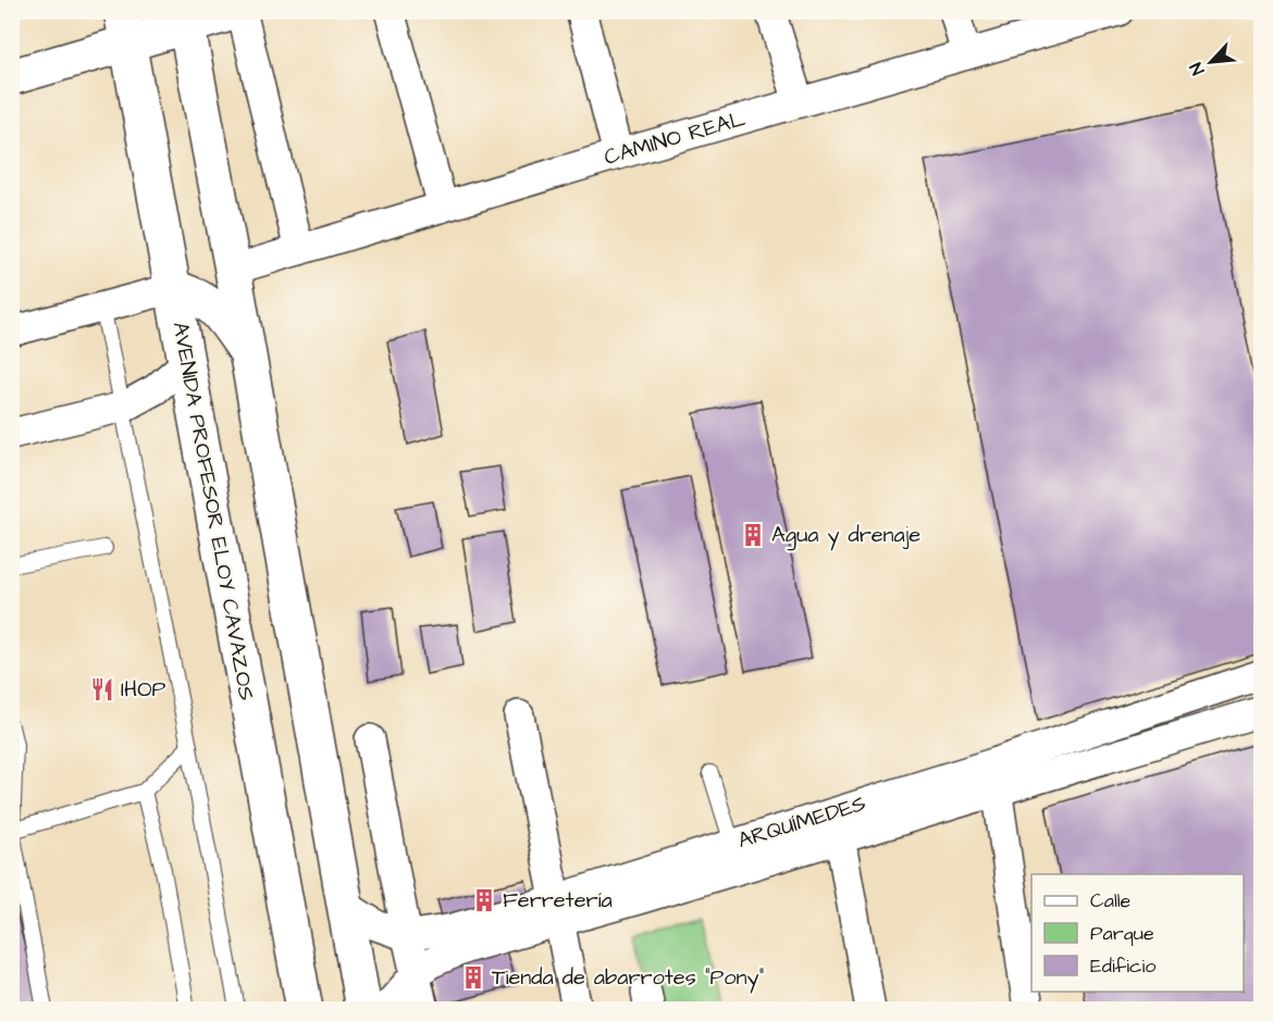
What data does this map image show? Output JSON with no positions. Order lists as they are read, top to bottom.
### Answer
{
  "streets": {
    "main road": ["AVENIDA PROFESOR ELOY CAVAZOS"],
    "street": ["CAMINO REAL", "ARQUÍMEDES"]
  },
  "places": {
    "building": ["Agua y drenaje", "Ferretería", "Tienda de abarrotes \"Pony\""],
    "restaurant": ["IHOP"]
  },
  "legend": ["Calle", "Parque", "Edificio"],
  "north": "bottom left"
}
